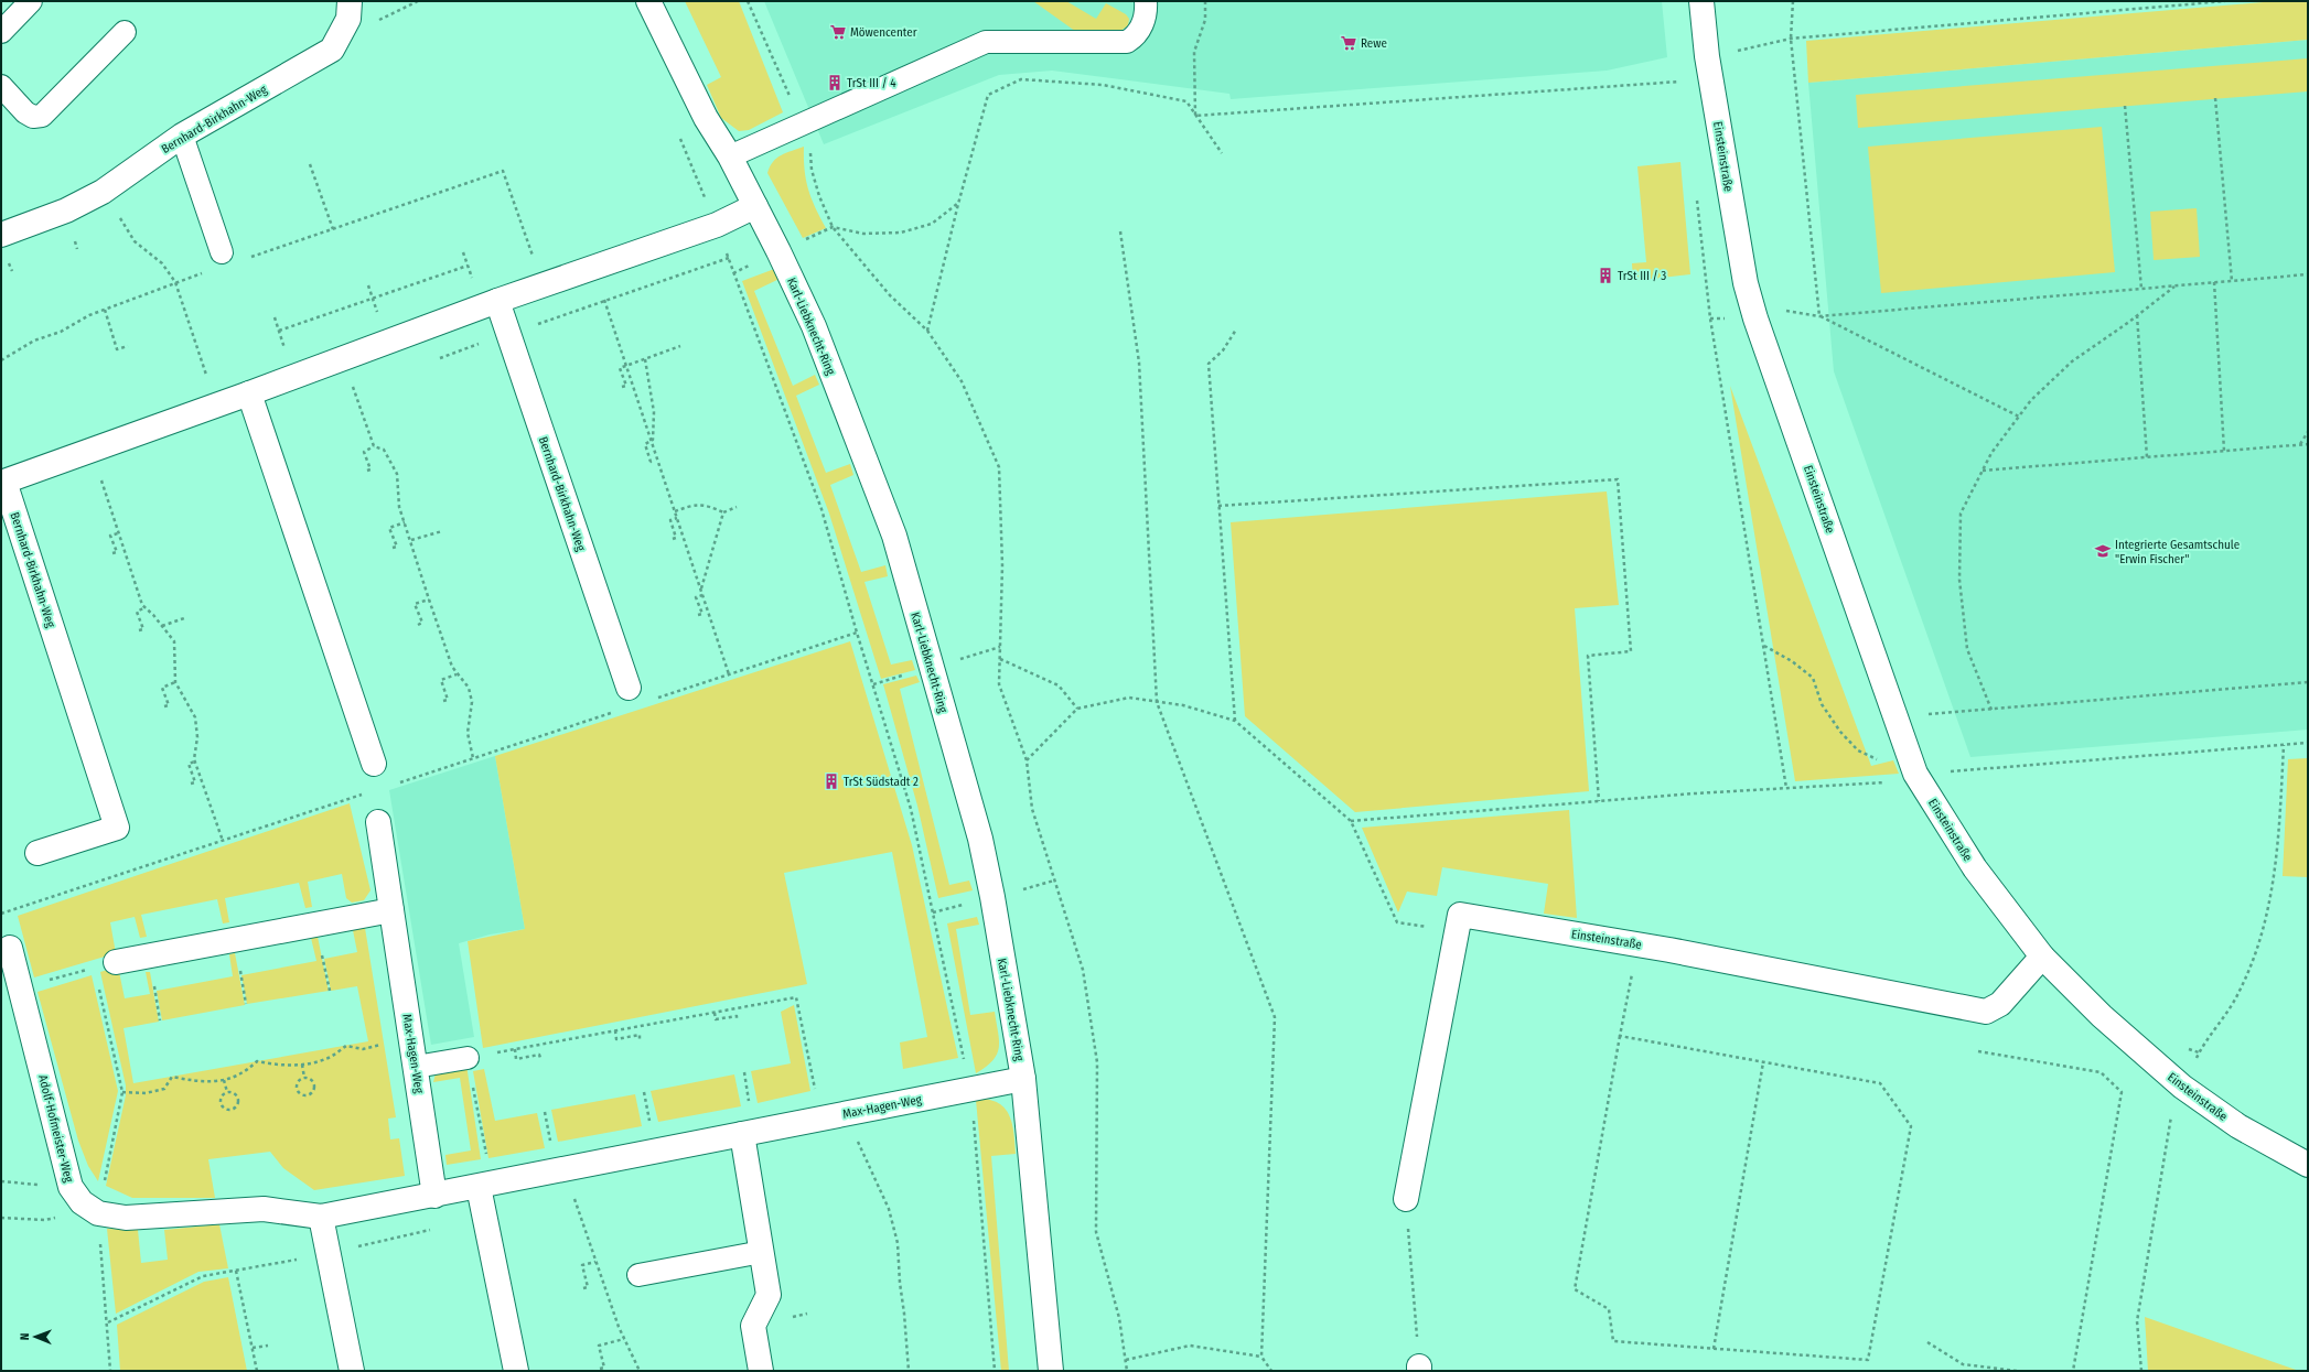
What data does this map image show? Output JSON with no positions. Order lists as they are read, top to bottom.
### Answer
{
  "streets": {
    "street": [
      "Bernhard-Birkhahn-Weg",
      "Einsteinstraße",
      "Karl-Liebknecht-Ring",
      "Max-Hagen-Weg",
      "Adolf-Hofmeister-Weg"
    ]
  },
  "crossings": [
    ["Bernhard-Birkhahn-Weg", "Karl-Liebknecht-Ring"],
    ["Karl-Liebknecht-Ring", "Max-Hagen-Weg"],
    ["Max-Hagen-Weg", "Adolf-Hofmeister-Weg"]
  ],
  "places": {
    "supermarket": ["Möwencenter", "Rewe"],
    "building": ["TrSt III / 4", "TrSt III / 3", "TrSt Südstadt 2"],
    "school or university": ["Integrierte Gesamtschule \"Erwin Fischer\""]
  },
  "north": "left"
}
